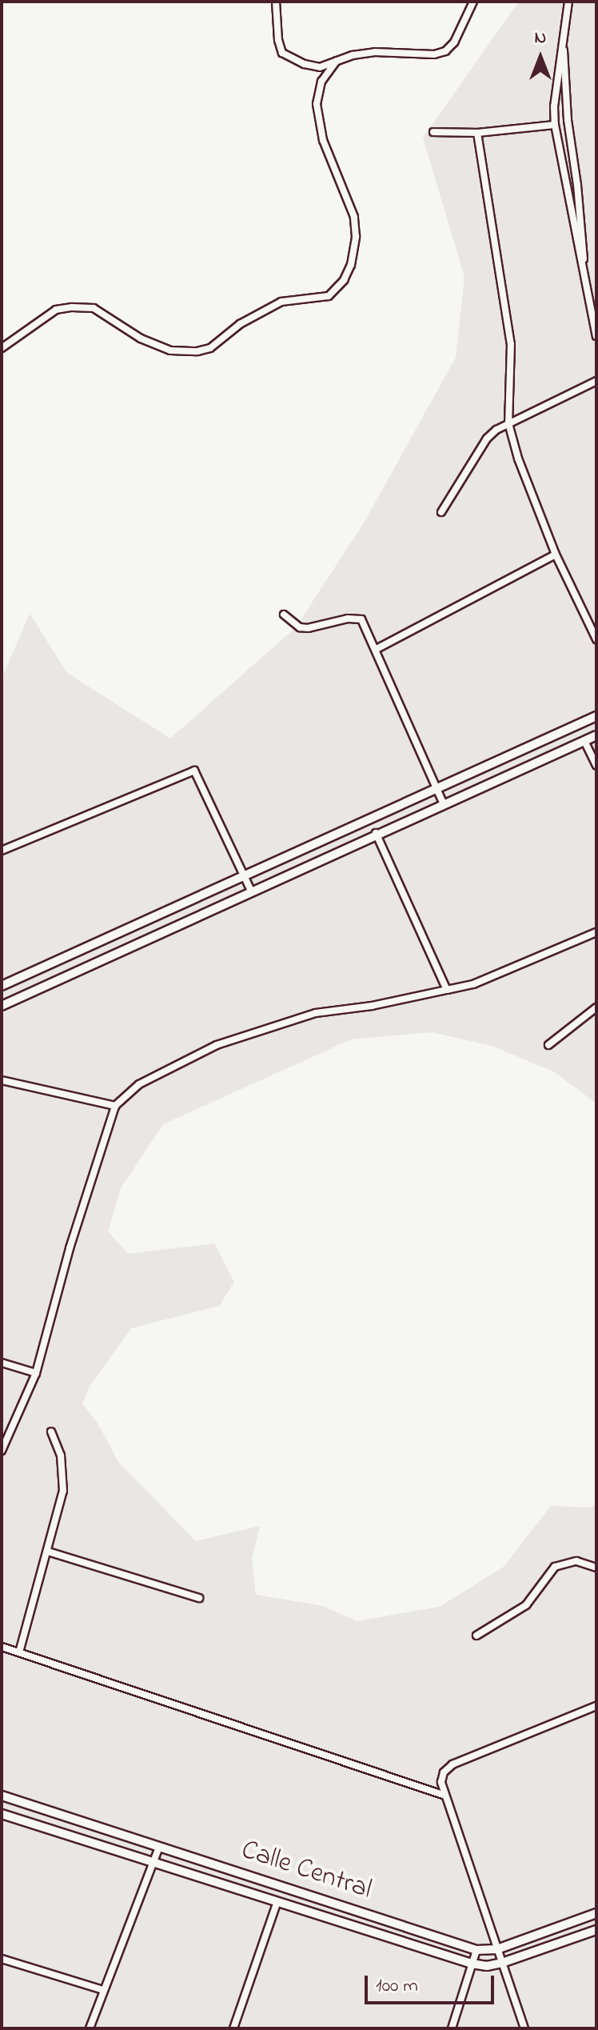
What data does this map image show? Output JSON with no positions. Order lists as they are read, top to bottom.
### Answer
{
  "streets": {
    "street": ["Calle Central"]
  },
  "scale_bar": "100 m",
  "north": "top"
}
